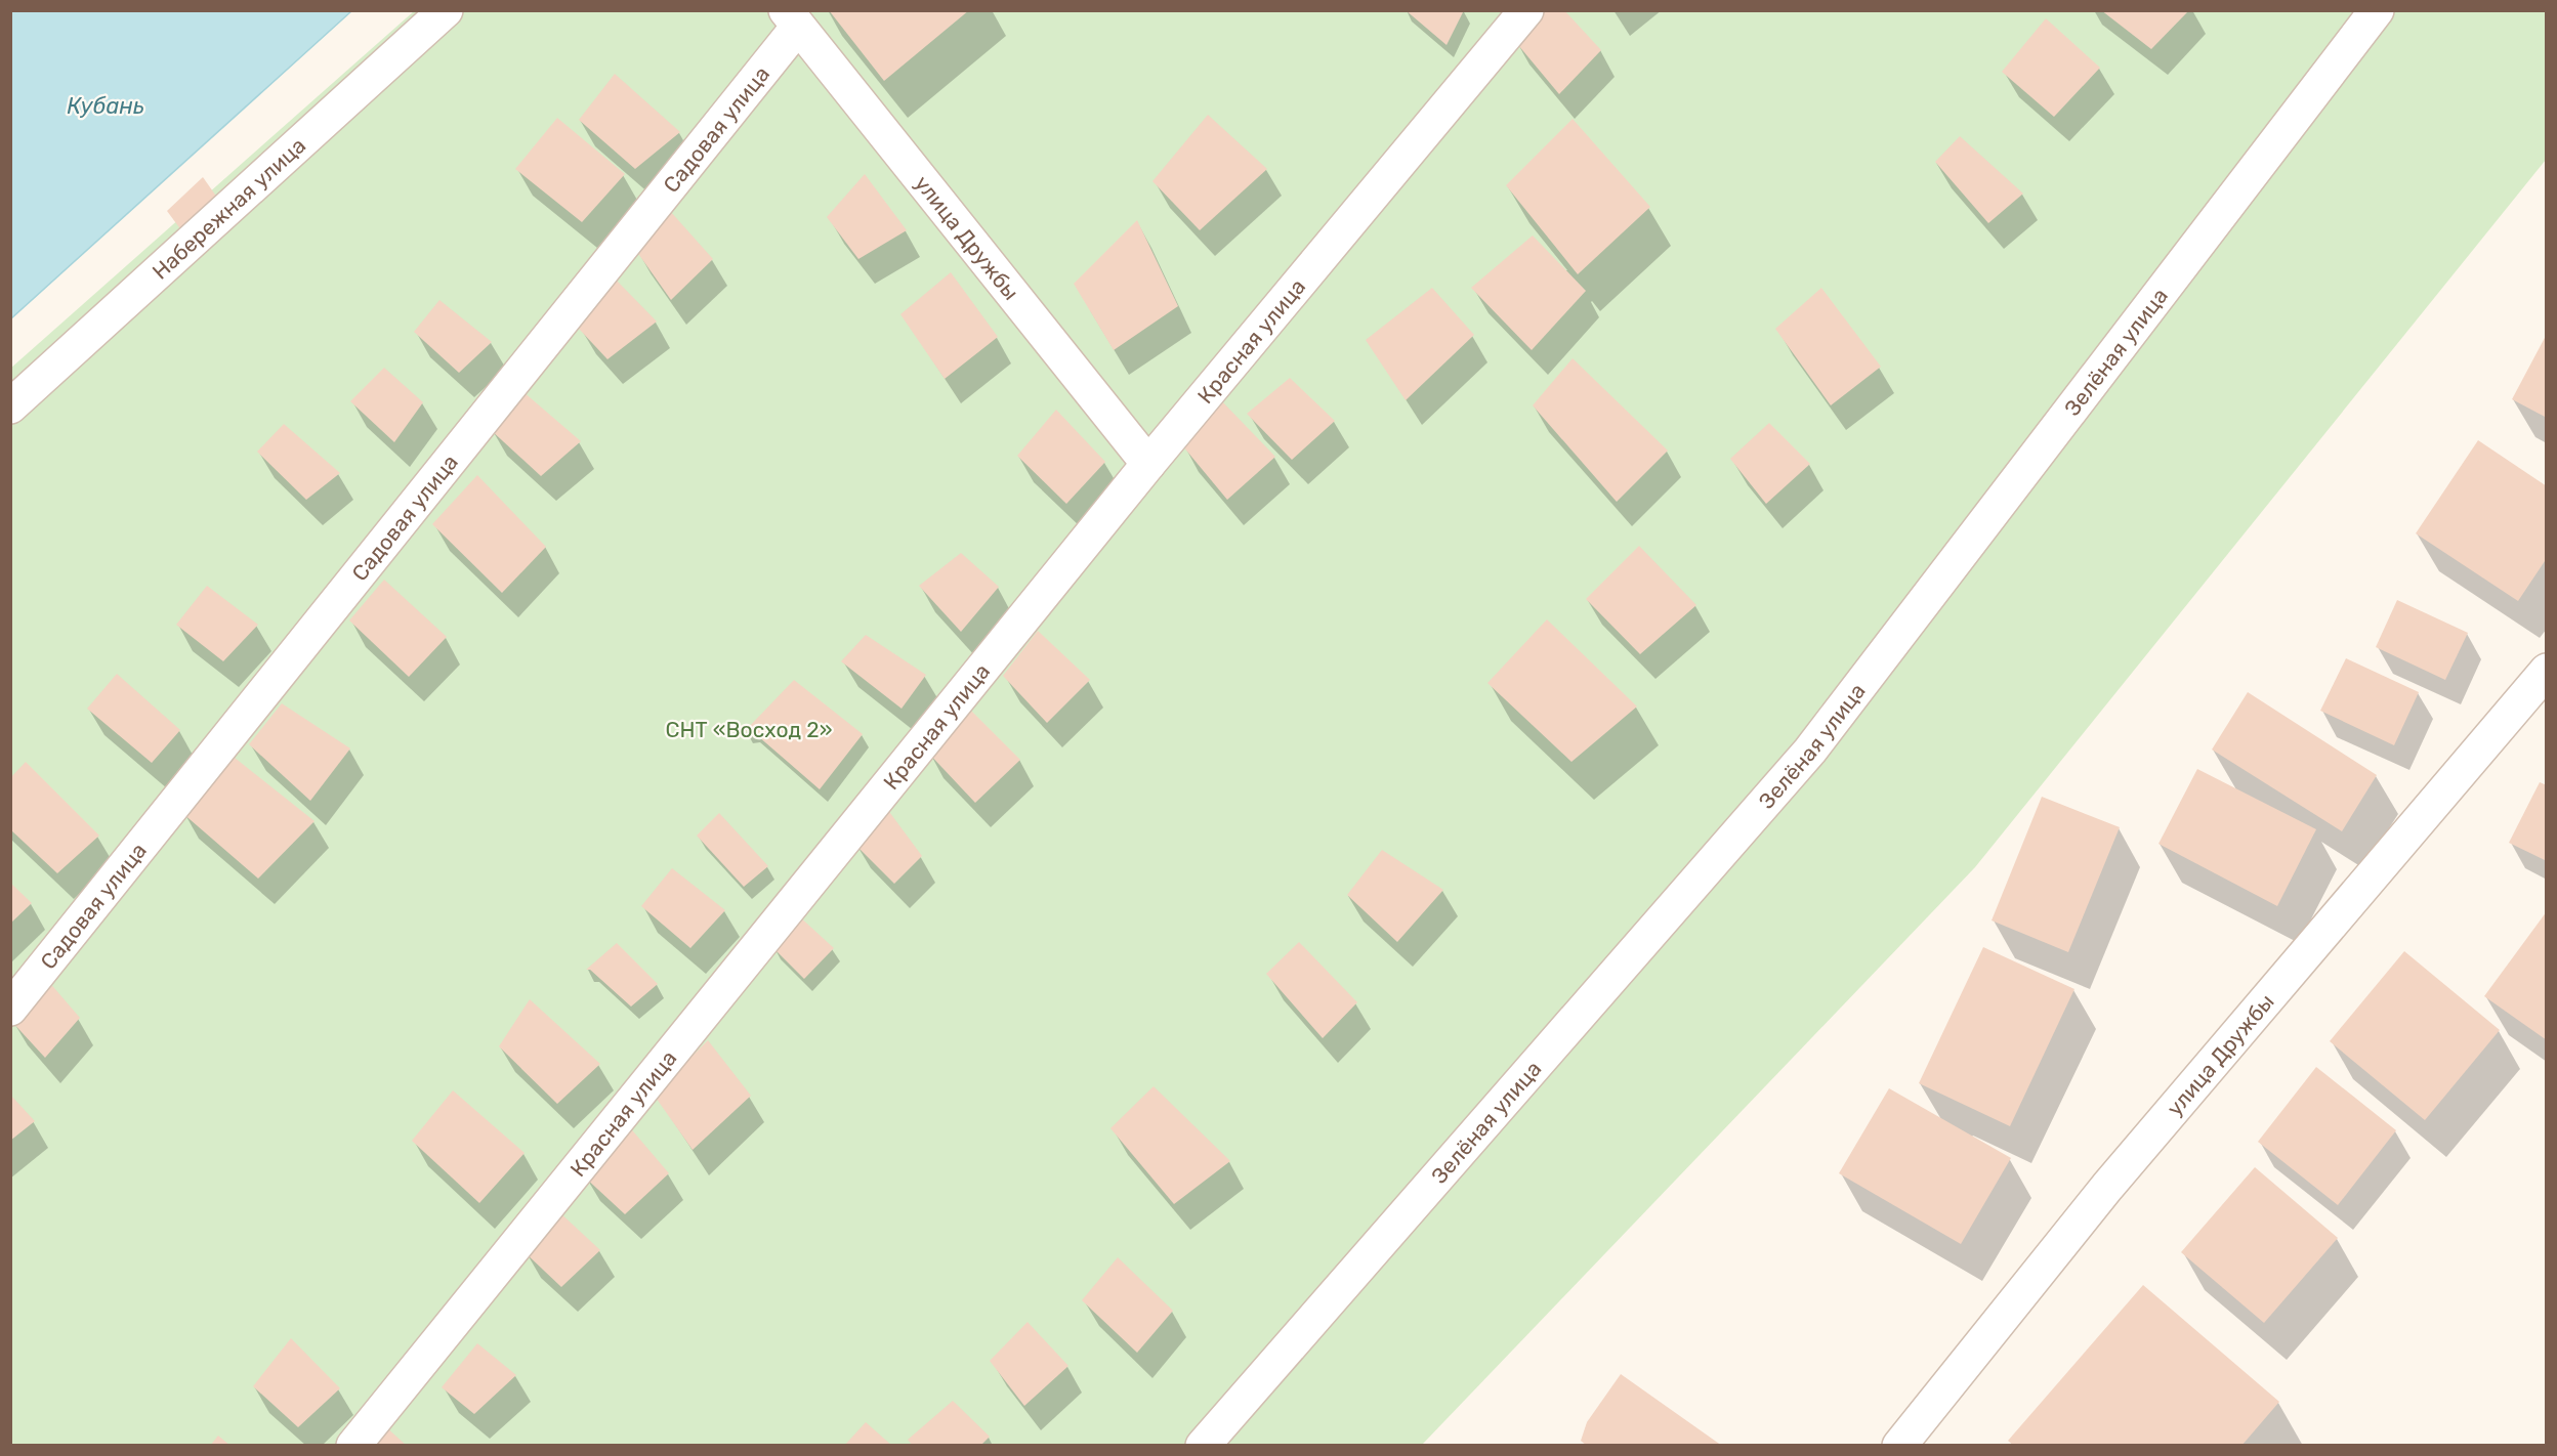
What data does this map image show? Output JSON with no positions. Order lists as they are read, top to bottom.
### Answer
{
  "streets": {
    "street": [
      "Садовая улица",
      "Набережная улица",
      "улица Дружбы",
      "Красная улица",
      "Зелёная улица"
    ]
  },
  "crossings": [
    ["Садовая улица", "улица Дружбы"],
    ["улица Дружбы", "Красная улица"]
  ],
  "water": ["Кубань"],
  "parks": ["СНТ «Восход 2»"]
}
